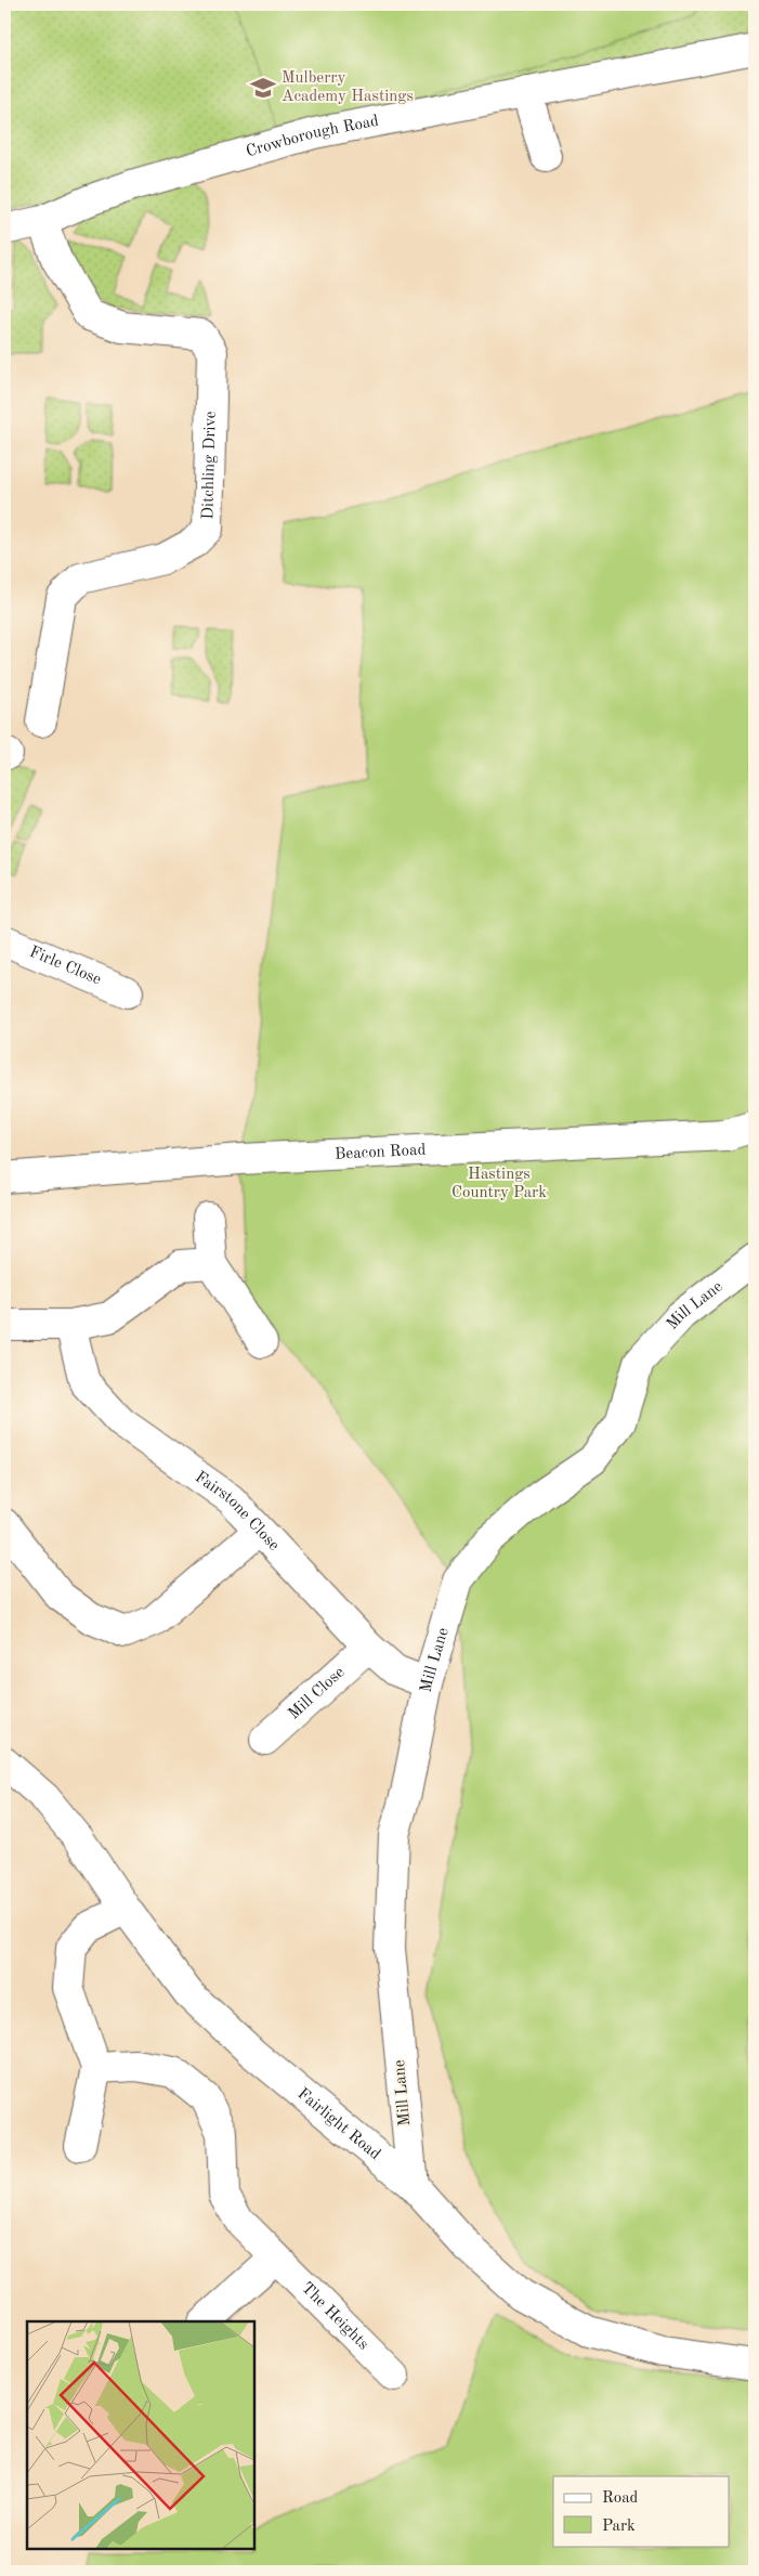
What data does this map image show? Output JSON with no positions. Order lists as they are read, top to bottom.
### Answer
{
  "streets": {
    "street": [
      "Crowborough Road",
      "Ditchling Drive",
      "Firle Close",
      "Beacon Road",
      "Mill Lane",
      "Fairstone Close",
      "Mill Close",
      "Fairlight Road",
      "The Heights"
    ]
  },
  "crossings": [
    ["Crowborough Road", "Ditchling Drive"],
    ["Mill Lane", "Fairstone Close"],
    ["Mill Lane", "Fairlight Road"],
    ["Fairstone Close", "Mill Close"]
  ],
  "parks": ["Hastings Country Park"],
  "places": {
    "school or university": ["Mulberry Academy Hastings"]
  },
  "legend": ["Road", "Park"]
}
